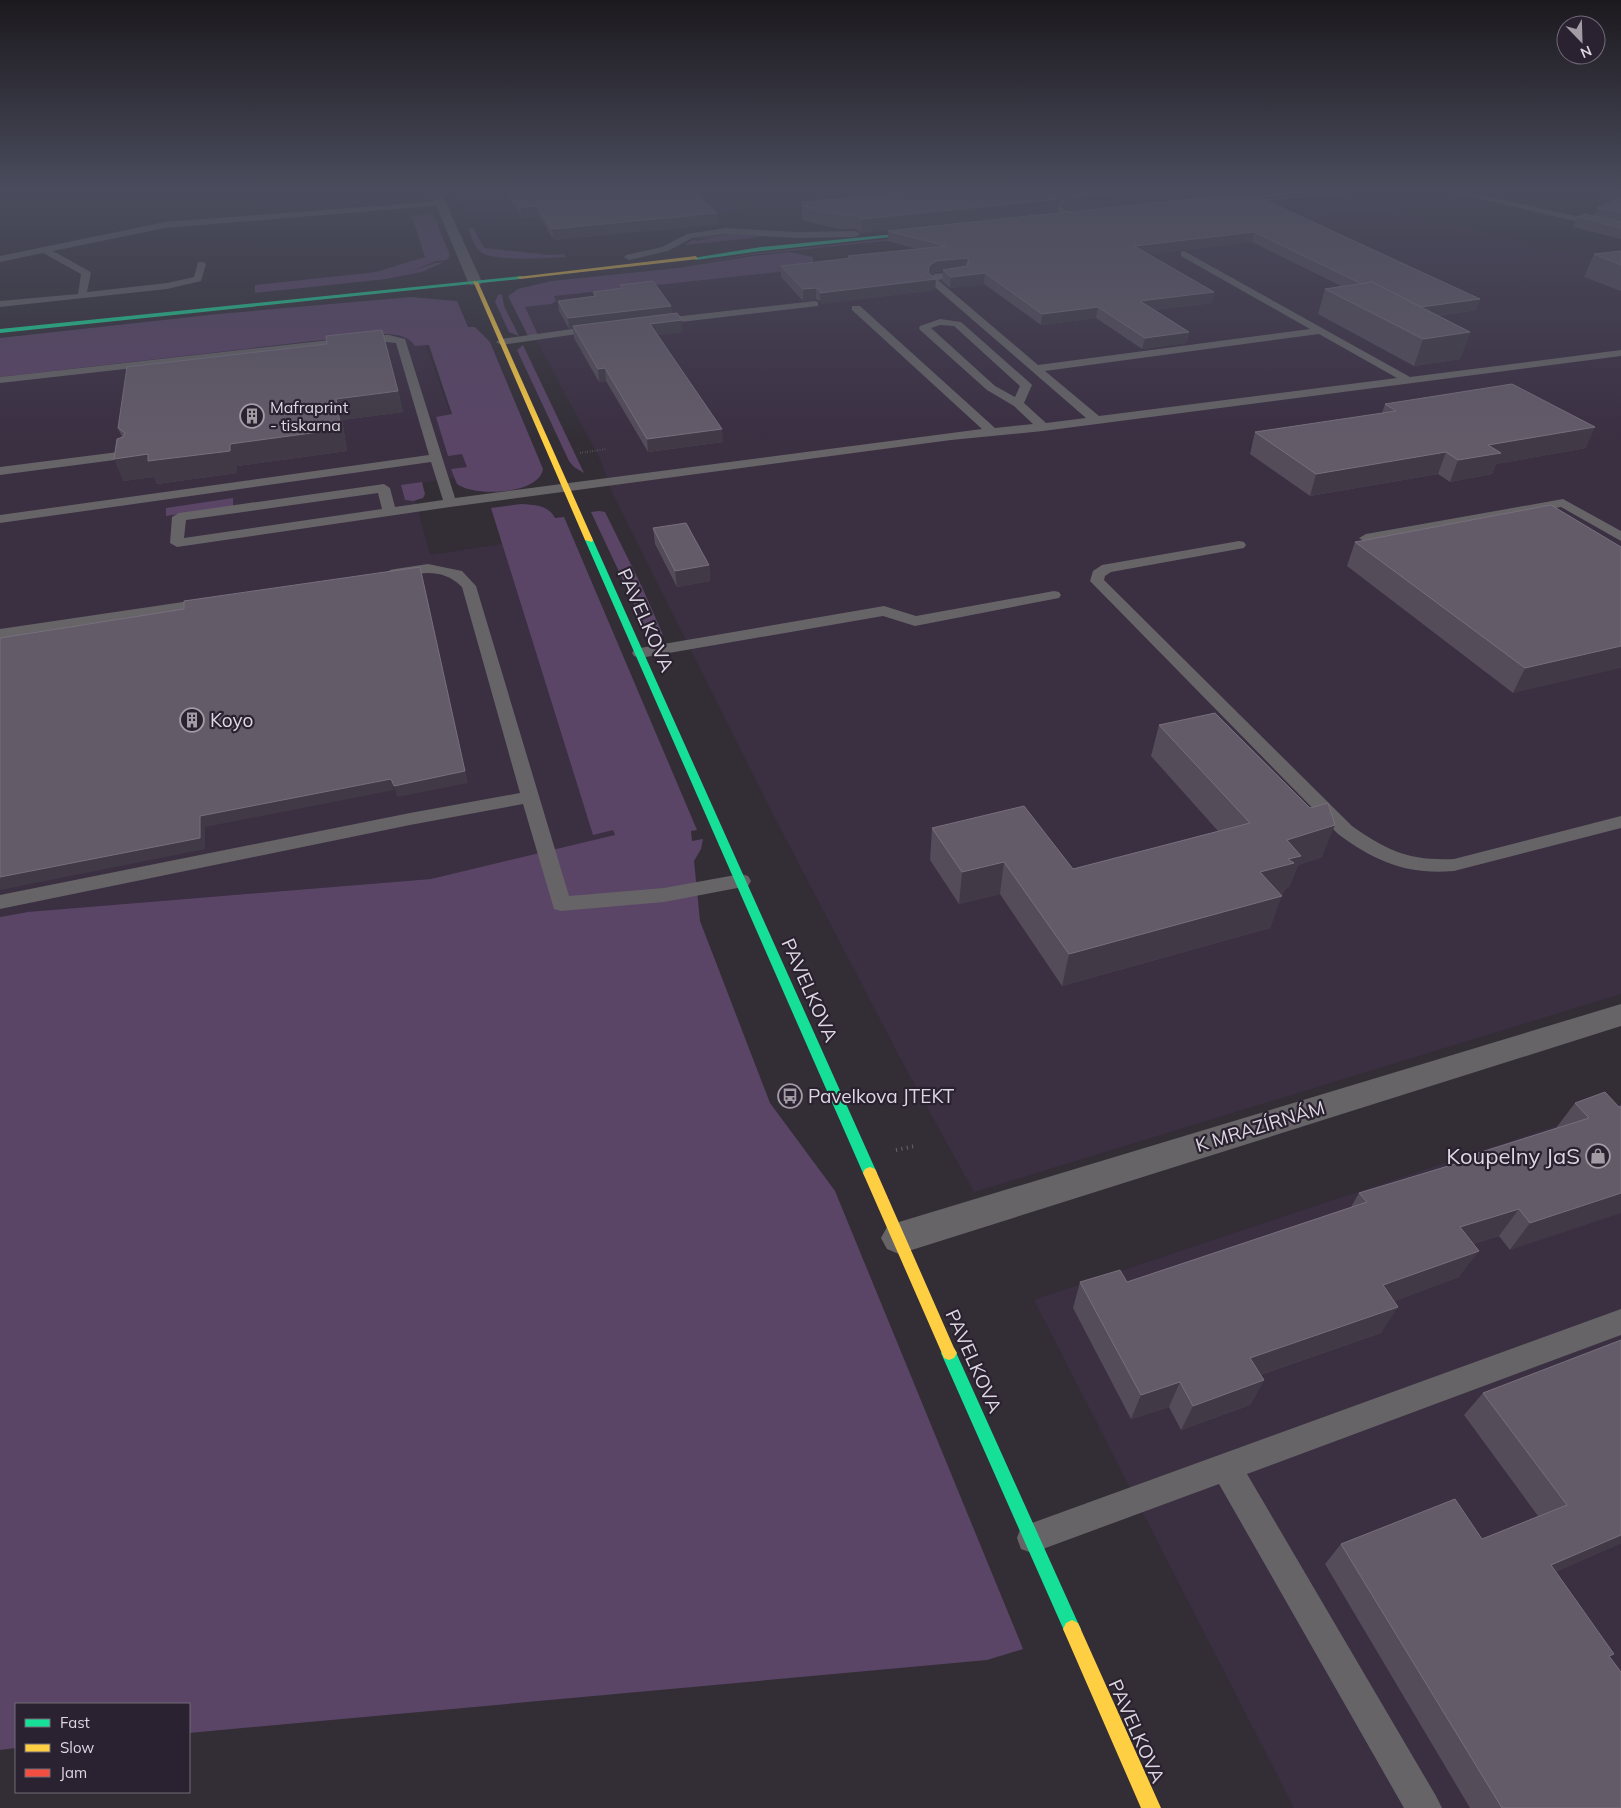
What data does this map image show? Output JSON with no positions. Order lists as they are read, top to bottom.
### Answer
{
  "streets": {
    "main road": ["PAVELKOVA"],
    "street": ["K MRAZÍRNÁM"]
  },
  "crossings": [
    ["PAVELKOVA", "K MRAZÍRNÁM"]
  ],
  "places": {
    "building": ["Mafraprint - tiskarna", "Koyo"],
    "bus stop": ["Pavelkova JTEKT"],
    "shop": ["Koupelny JaS"]
  },
  "legend": ["Fast", "Slow", "Jam"],
  "north": "bottom right"
}
